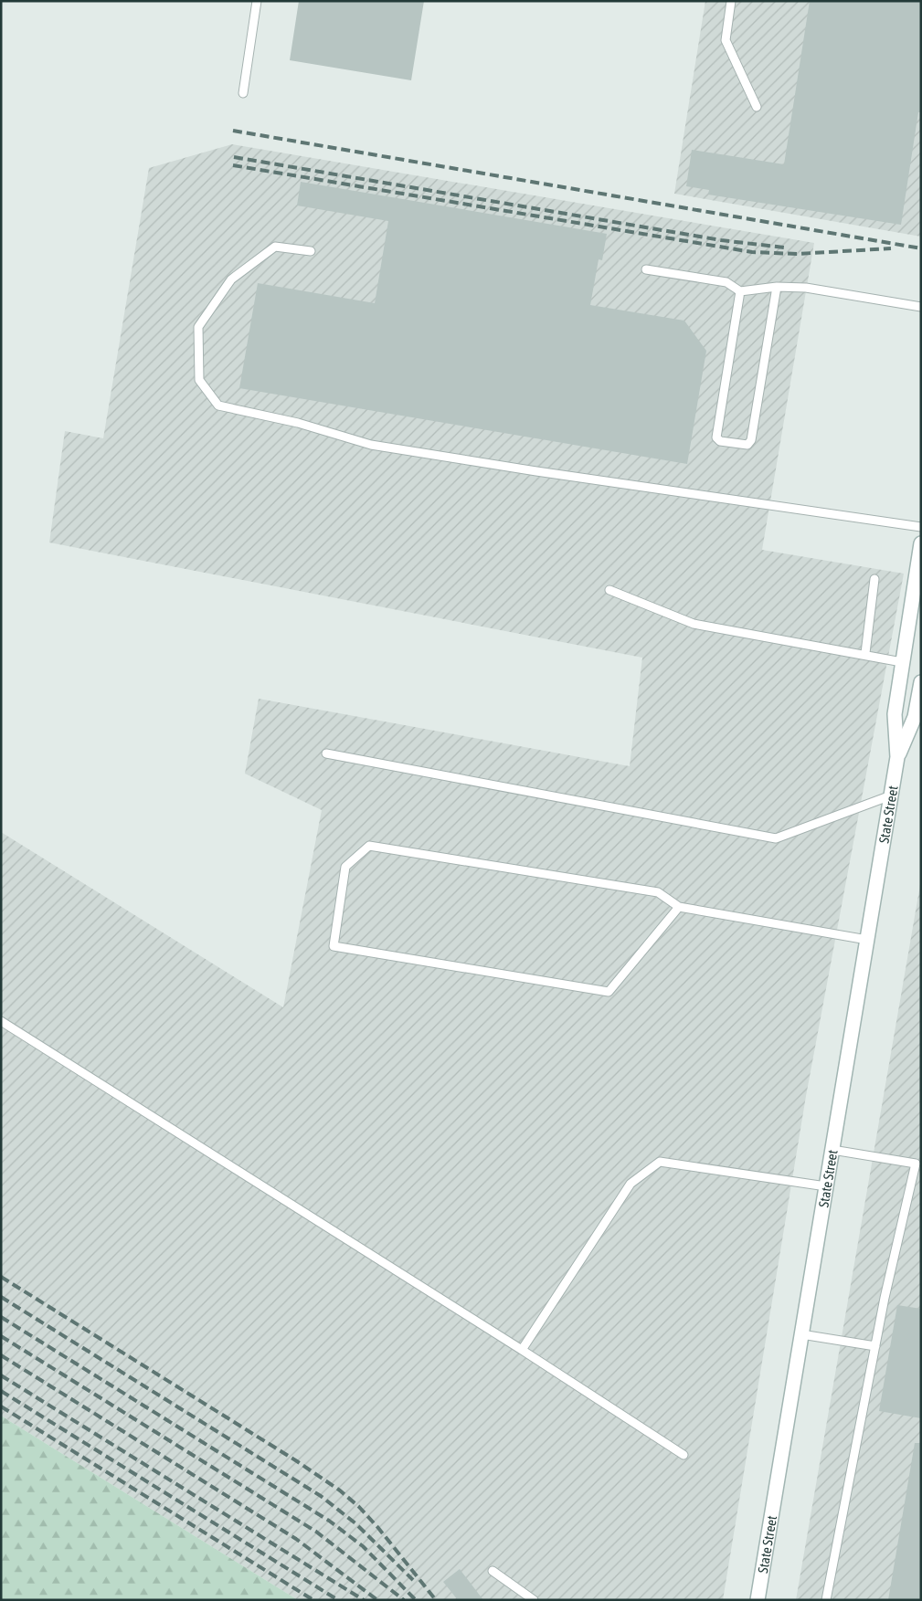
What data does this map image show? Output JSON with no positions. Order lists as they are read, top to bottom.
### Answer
{
  "streets": {
    "street": ["State Street"]
  }
}
